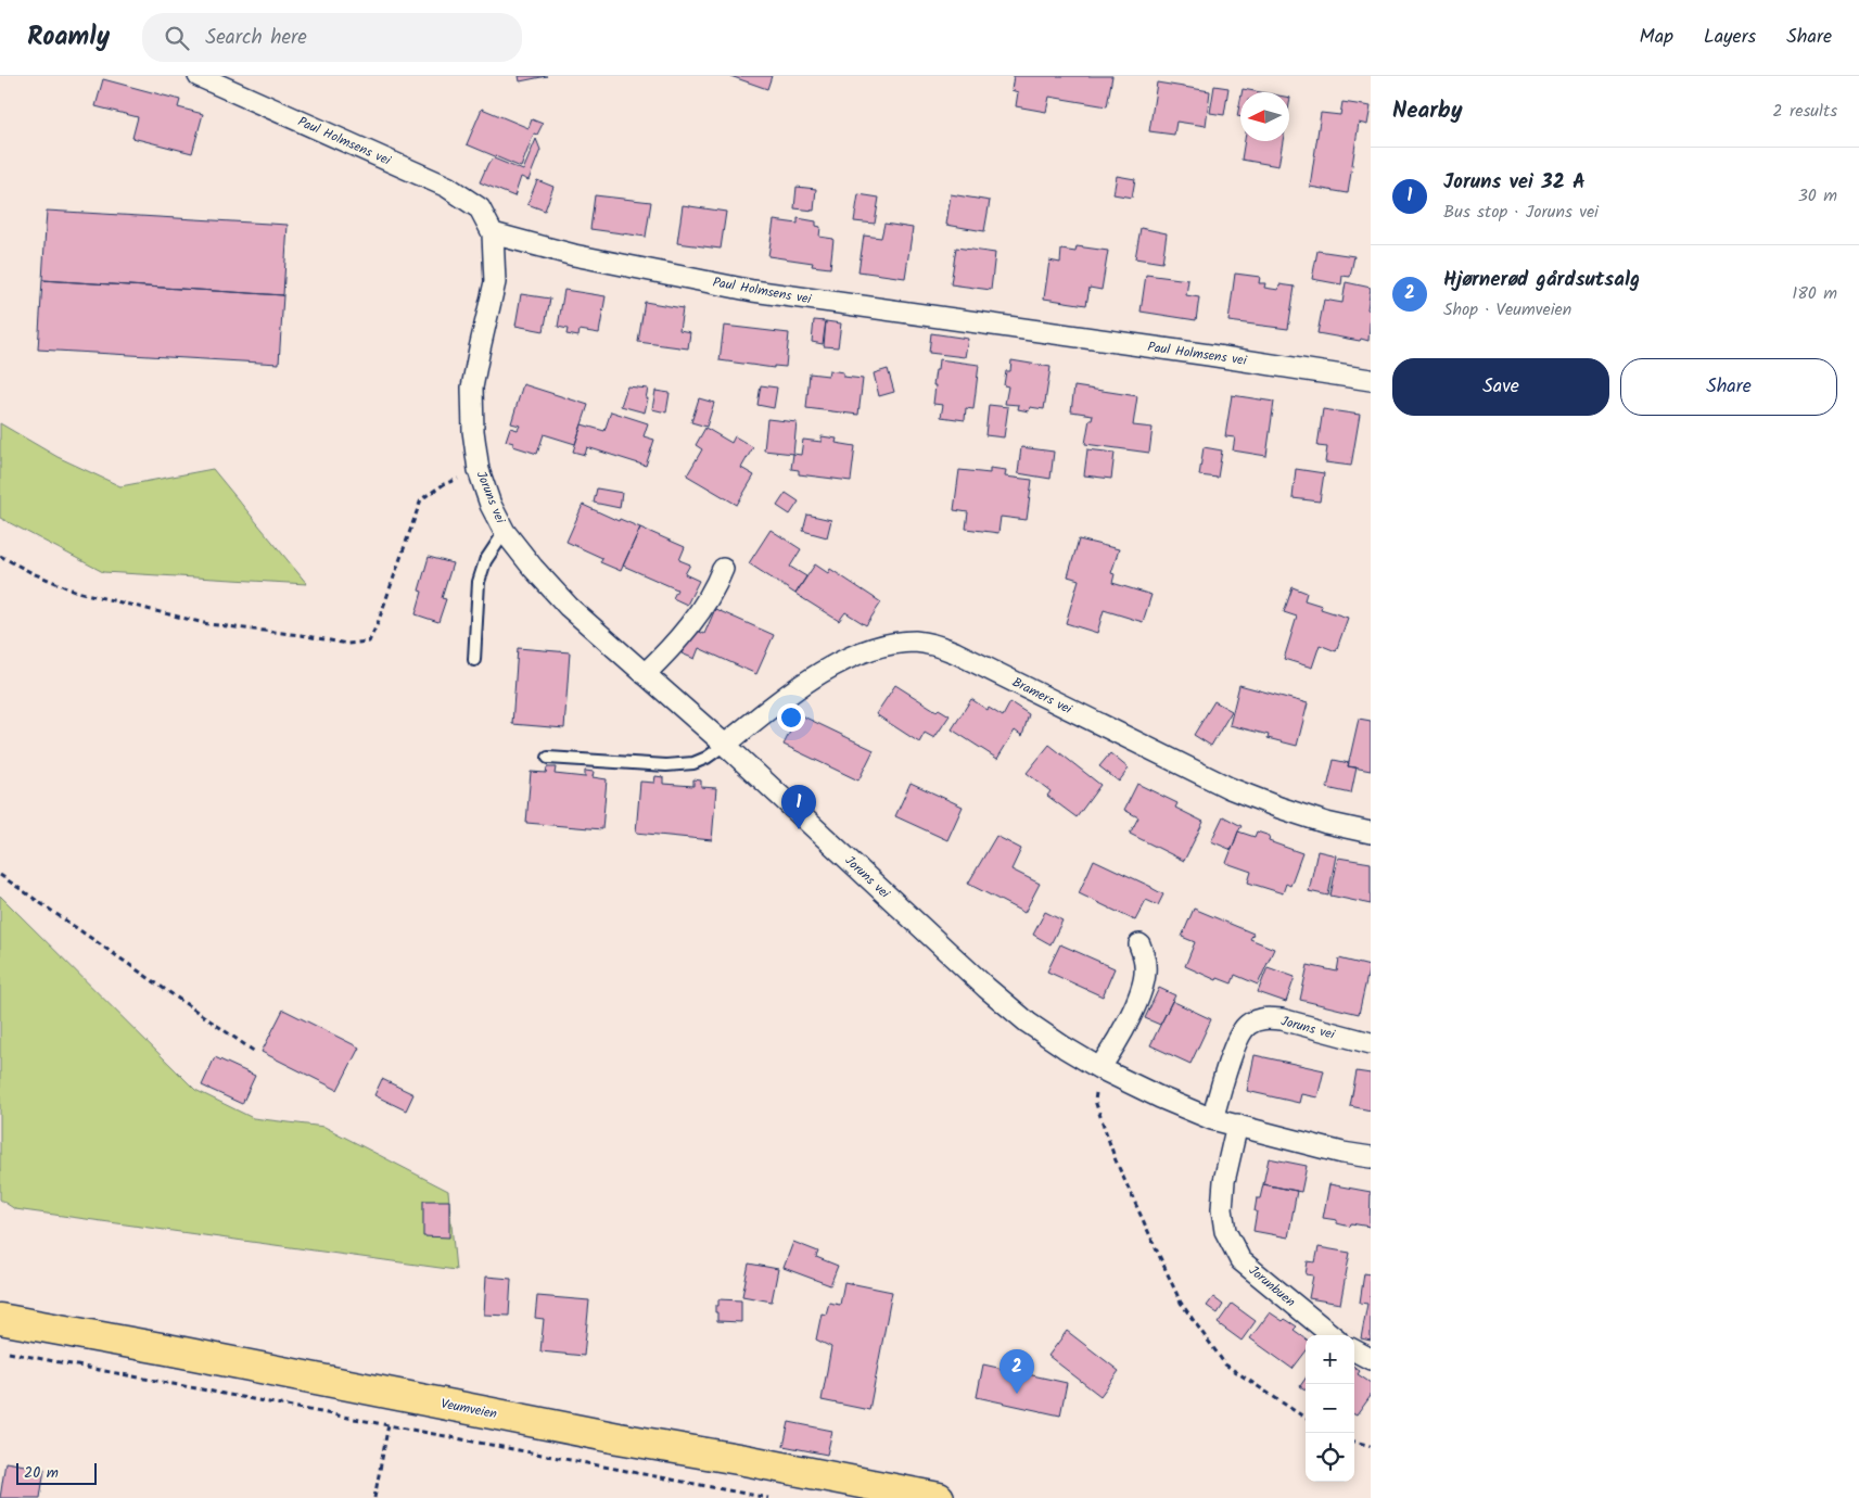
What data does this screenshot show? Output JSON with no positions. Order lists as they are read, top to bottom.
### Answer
{
  "streets": {
    "main road": ["Veumveien"],
    "street": [
      "Paul Holmsens vei",
      "Joruns vei",
      "Bramers vei",
      "Jorunbuen"
    ]
  },
  "crossings": [
    ["Paul Holmsens vei", "Joruns vei"],
    ["Joruns vei", "Bramers vei"],
    ["Joruns vei", "Jorunbuen"]
  ],
  "scale_bar": "20 m",
  "north": "left",
  "page": {
    "header": "Roamly",
    "search": "Search here",
    "nav": ["Map", "Layers", "Share"],
    "heading": ["Nearby", "2 results"],
    "list": [
      {
        "mark": "1",
        "name": "Joruns vei 32 A",
        "note": "Bus stop · Joruns vei",
        "value": "30 m"
      },
      {
        "mark": "2",
        "name": "Hjørnerød gårdsutsalg",
        "note": "Shop · Veumveien",
        "value": "180 m"
      }
    ],
    "buttons": ["Save", "Share"],
    "pins": ["1", "2"],
    "map_buttons": ["+", "−"],
    "scale": "20 m"
  }
}
